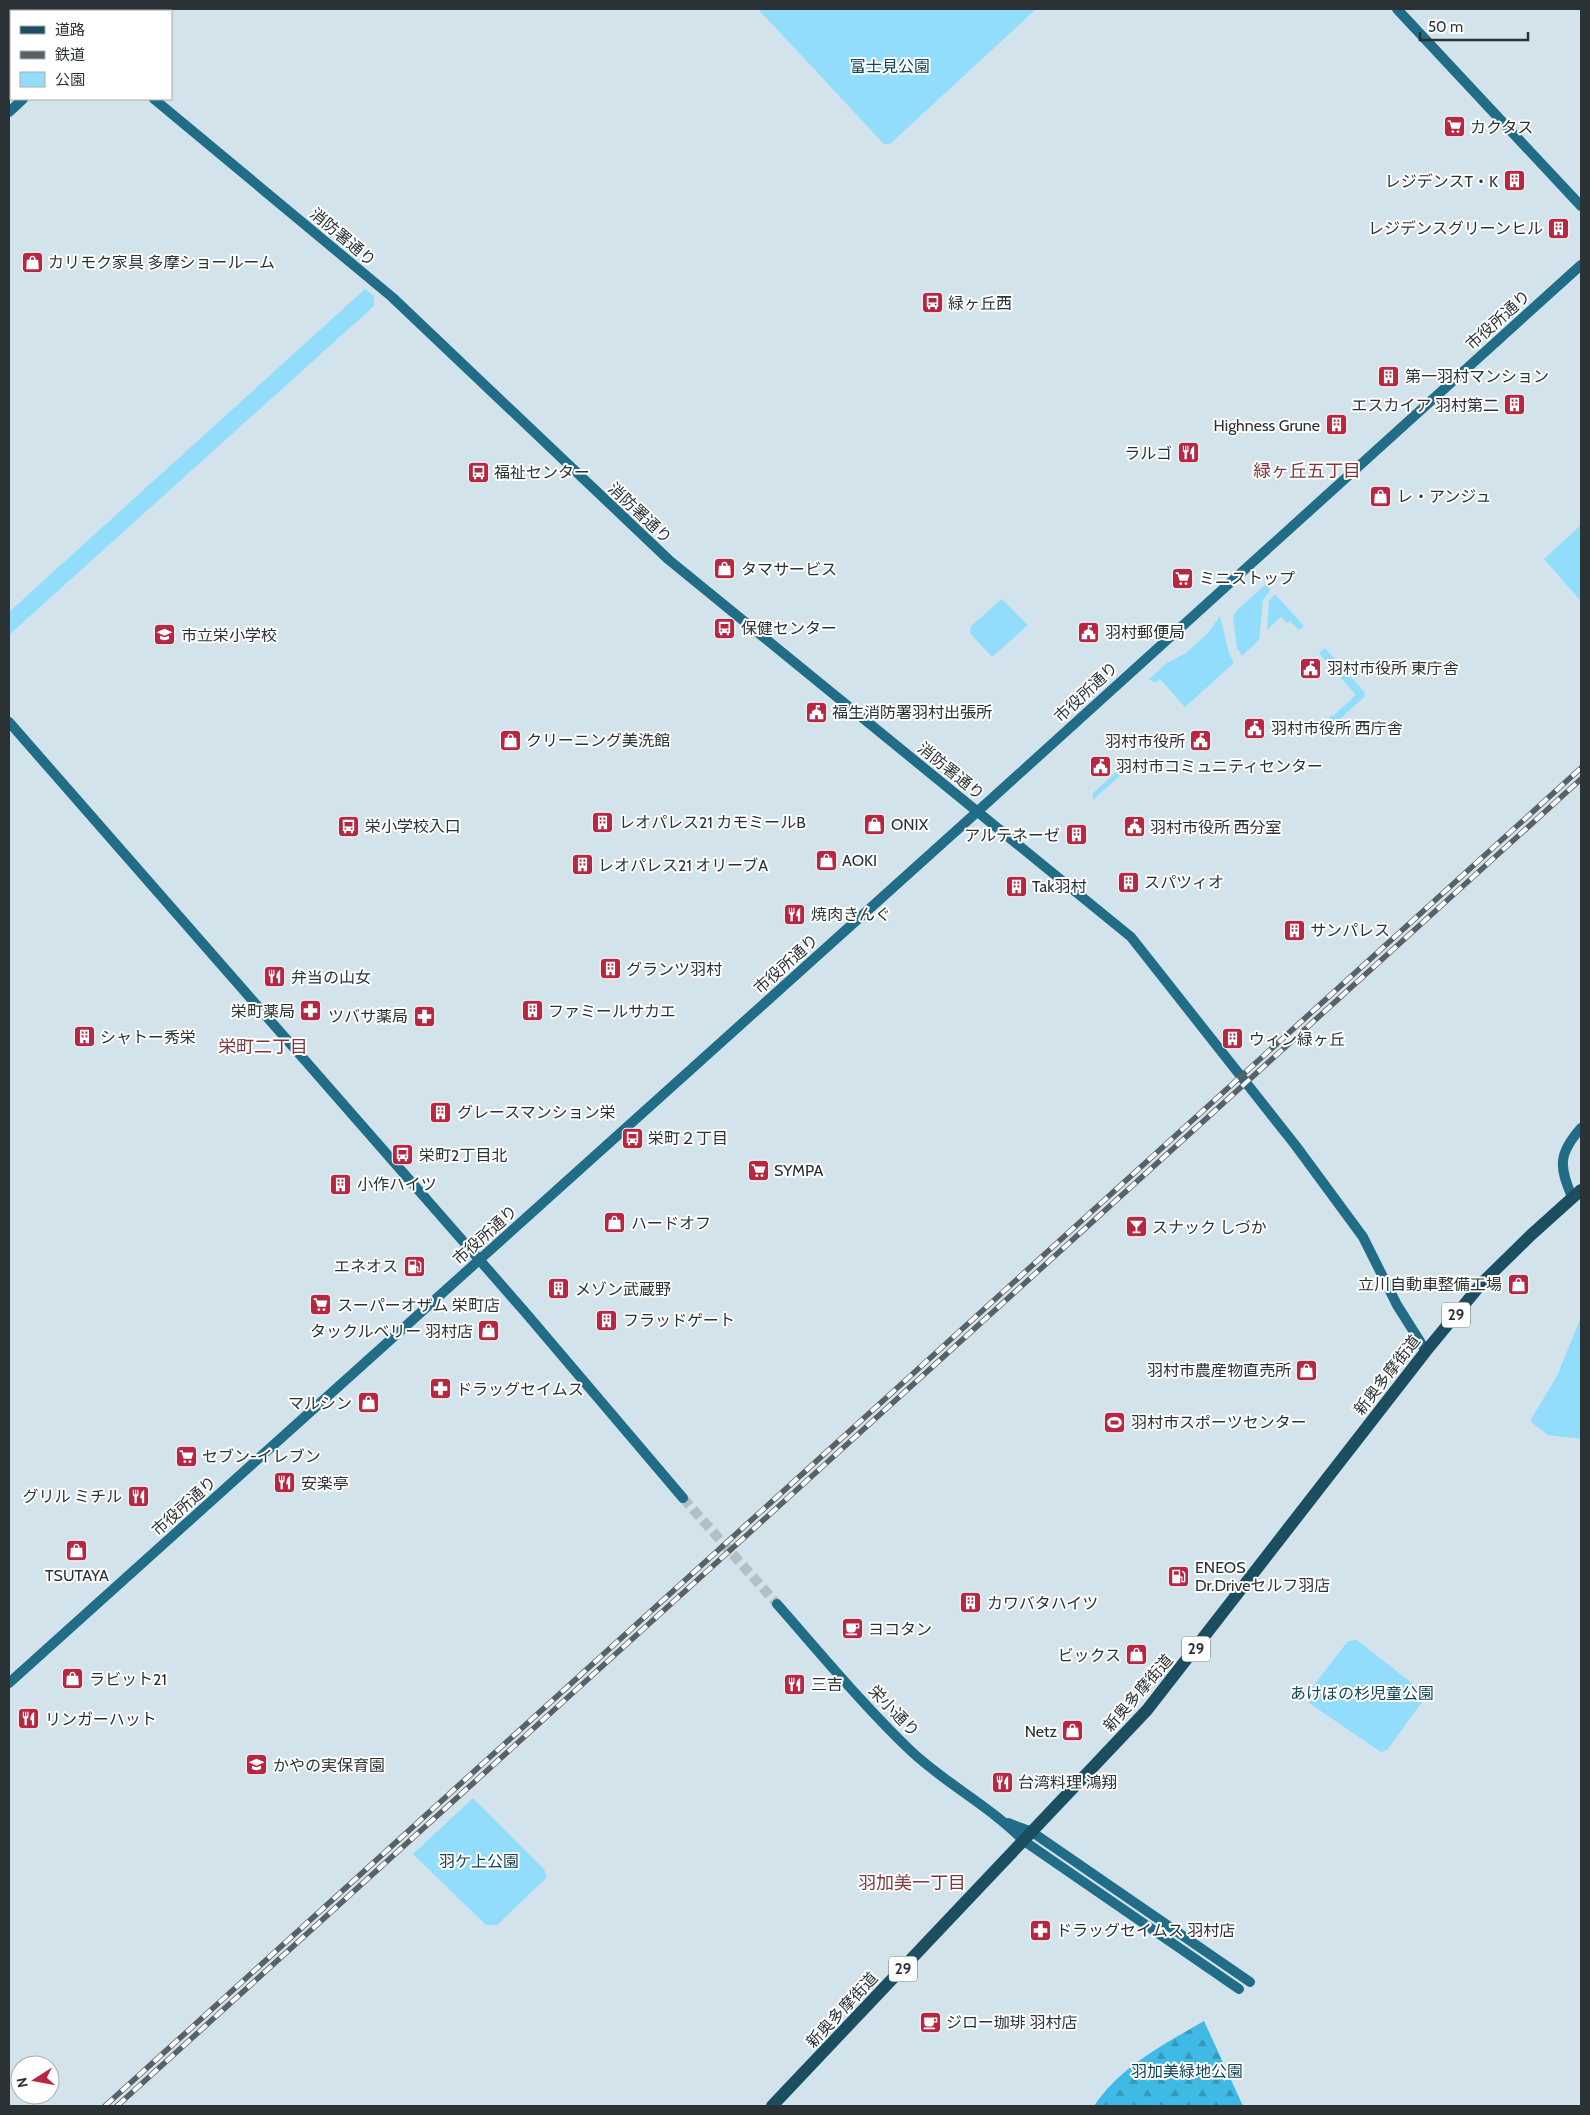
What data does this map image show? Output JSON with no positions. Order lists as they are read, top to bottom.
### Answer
{
  "streets": {
    "main road": ["29", "新奥多摩街道"],
    "street": ["消防署通り", "市役所通り", "栄小通り"]
  },
  "crossings": [
    ["消防署通り", "市役所通り"],
    ["消防署通り", "新奥多摩街道"],
    ["新奥多摩街道", "栄小通り"]
  ],
  "districts": ["緑ヶ丘五丁目", "栄町二丁目", "羽加美一丁目"],
  "parks": [
    "富士見公園",
    "あけぼの杉児童公園",
    "羽ケ上公園",
    "羽加美緑地公園"
  ],
  "places": {
    "supermarket": [
      "カクタス",
      "ミニストップ",
      "SYMPA",
      "スーパーオザム 栄町店",
      "セブン-イレブン"
    ],
    "building": [
      "レジデンスT・K",
      "レジデンスグリーンヒル",
      "第一羽村マンション",
      "エスカイア 羽村第二",
      "Highness Grune",
      "レオパレス21 カモミールB",
      "アルテネーゼ",
      "レオパレス21 オリーブA",
      "スパツィオ",
      "Tak羽村",
      "サンパレス",
      "グランツ羽村",
      "ファミールサカエ",
      "シャトー秀栄",
      "ウィン緑ヶ丘",
      "グレースマンション栄",
      "小作ハイツ",
      "メゾン武蔵野",
      "フラッドゲート",
      "カワバタハイツ"
    ],
    "shop": [
      "カリモク家具 多摩ショールーム",
      "レ・アンジュ",
      "タマサービス",
      "クリーニング美洗館",
      "ONIX",
      "AOKI",
      "ハードオフ",
      "立川自動車整備工場",
      "タックルベリー 羽村店",
      "羽村市農産物直売所",
      "マルシン",
      "TSUTAYA",
      "ビックス",
      "ラビット21",
      "Netz"
    ],
    "bus stop": [
      "緑ヶ丘西",
      "福祉センター",
      "保健センター",
      "栄小学校入口",
      "栄町２丁目",
      "栄町2丁目北"
    ],
    "restaurant": [
      "ラルゴ",
      "焼肉きんぐ",
      "弁当の山女",
      "安楽亭",
      "グリル ミチル",
      "三吉",
      "リンガーハット",
      "台湾料理 鴻翔"
    ],
    "public building": [
      "羽村郵便局",
      "羽村市役所 東庁舎",
      "福生消防署羽村出張所",
      "羽村市役所 西庁舎",
      "羽村市役所",
      "羽村市コミュニティセンター",
      "羽村市役所 西分室"
    ],
    "school or university": ["市立栄小学校", "かやの実保育園"],
    "pharmacy": [
      "栄町薬局",
      "ツバサ薬局",
      "ドラッグセイムス",
      "ドラッグセイムス 羽村店"
    ],
    "bar": ["スナック しづか"],
    "fuel station": ["エネオス", "ENEOS Dr.Driveセルフ羽店"],
    "sports": ["羽村市スポーツセンター"],
    "cafe": ["ヨコタン", "ジロー珈琲 羽村店"]
  },
  "legend": ["道路", "鉄道", "公園"],
  "scale_bar": "50 m",
  "north": "left"
}
